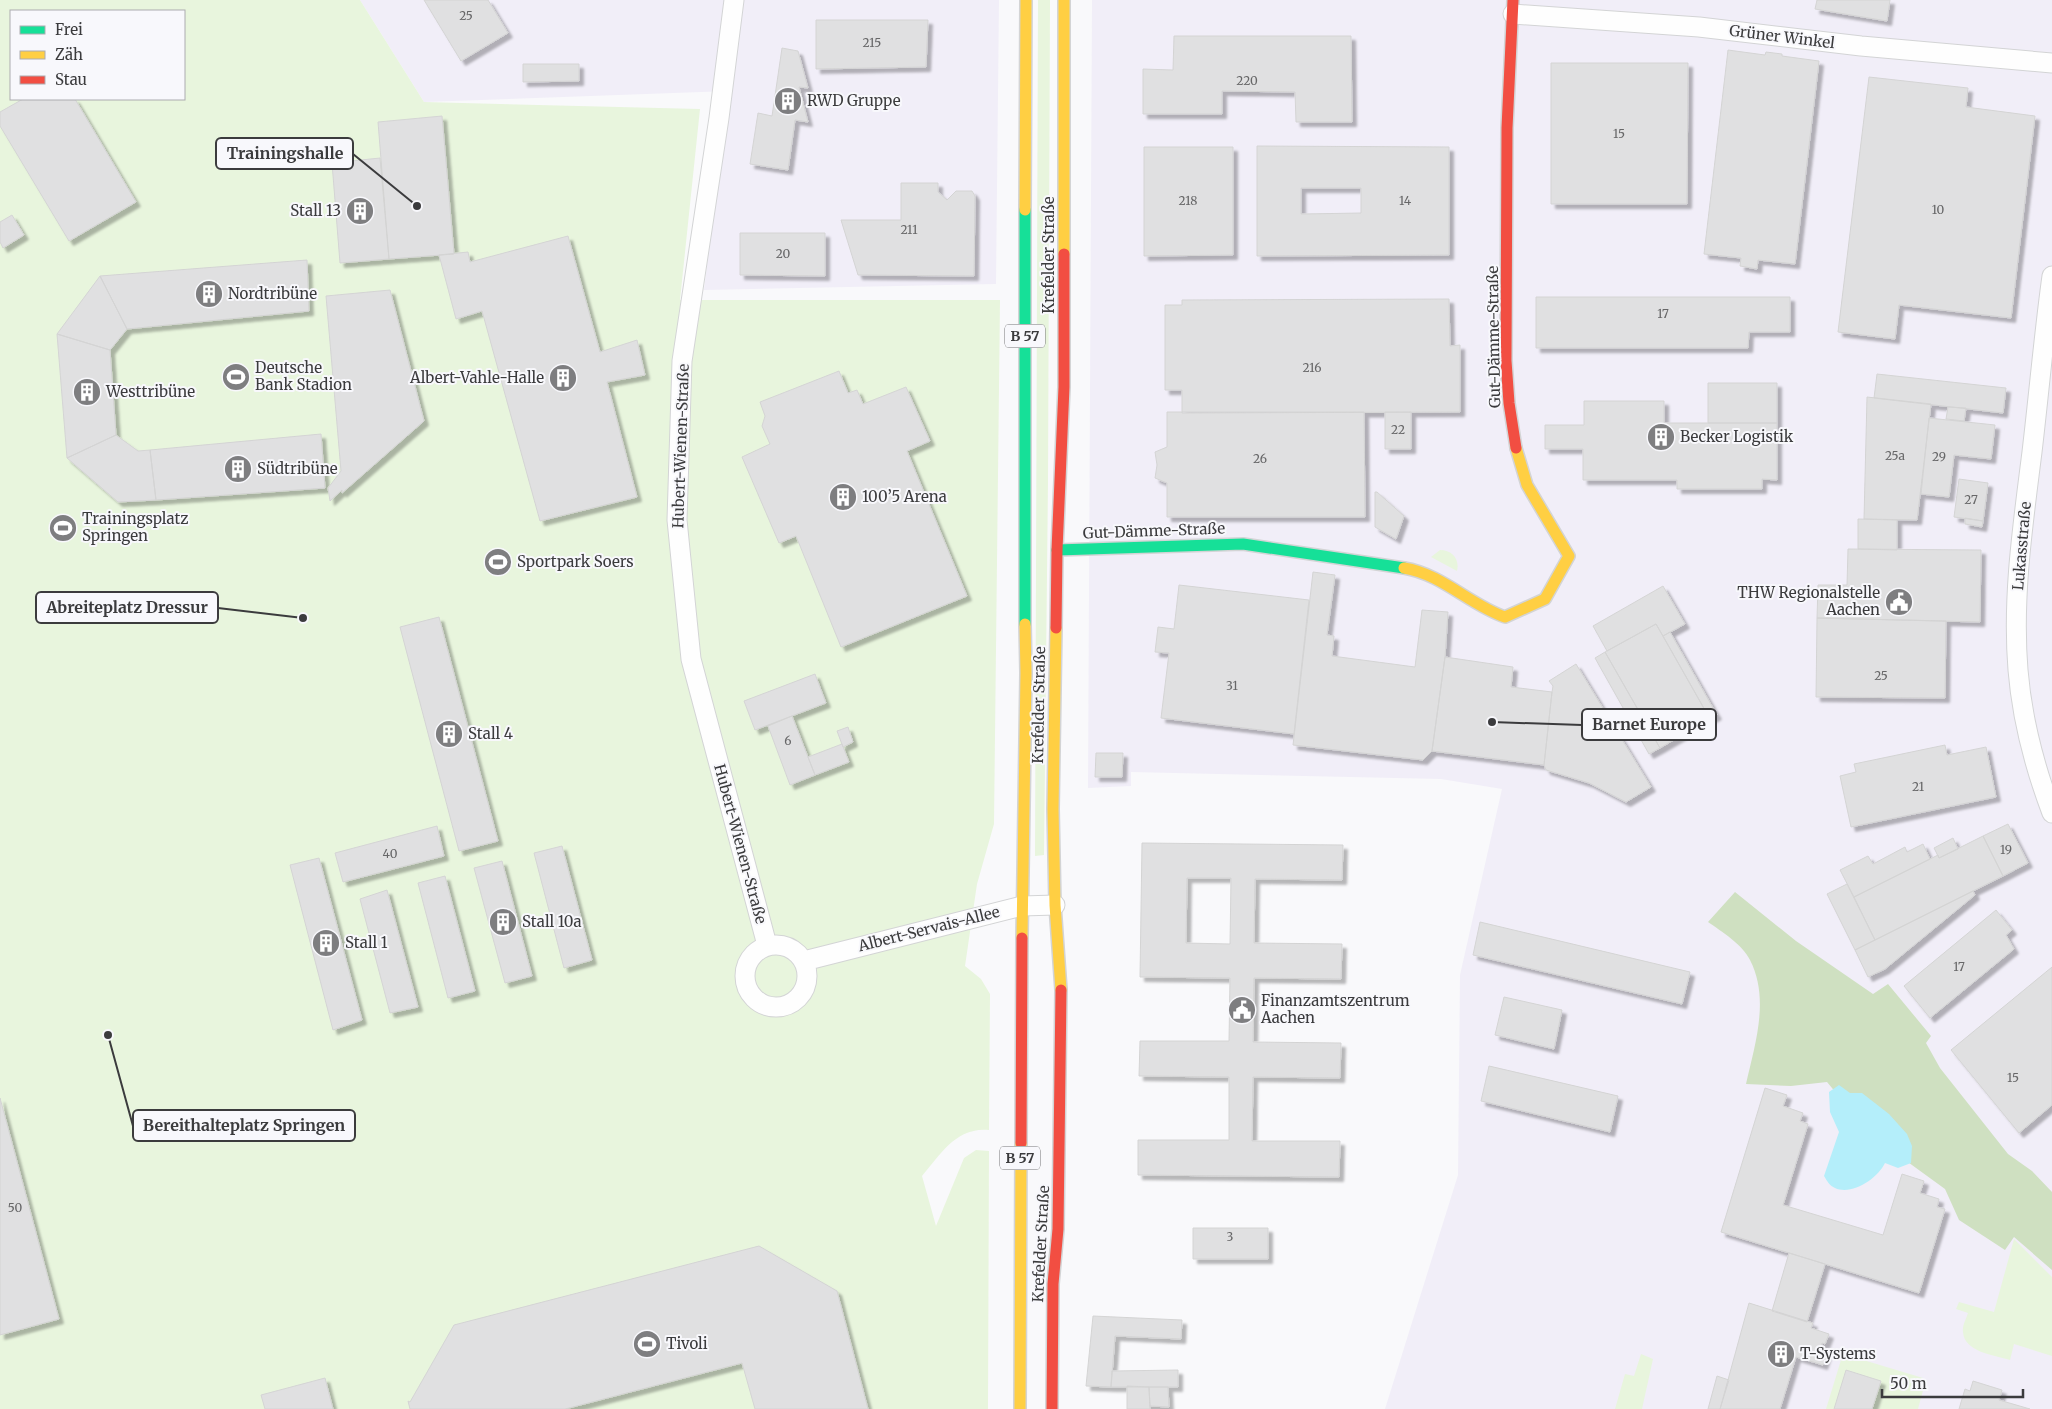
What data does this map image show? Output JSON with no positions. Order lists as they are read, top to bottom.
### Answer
{
  "streets": {
    "main road": ["Krefelder Straße", "B 57", "Gut-Dämme-Straße"],
    "street": [
      "Grüner Winkel",
      "Hubert-Wienen-Straße",
      "Lukasstraße",
      "Albert-Servais-Allee"
    ]
  },
  "crossings": [
    ["Grüner Winkel", "Gut-Dämme-Straße"],
    ["Krefelder Straße", "Gut-Dämme-Straße"],
    ["Krefelder Straße", "Albert-Servais-Allee"],
    ["Hubert-Wienen-Straße", "Albert-Servais-Allee"]
  ],
  "places": {
    "building": [
      "RWD Gruppe",
      "Stall 13",
      "Nordtribüne",
      "Albert-Vahle-Halle",
      "Westtribüne",
      "Becker Logistik",
      "Südtribüne",
      "100’5 Arena",
      "Stall 4",
      "Stall 10a",
      "Stall 1",
      "T-Systems"
    ],
    "other": [
      "Trainingshalle",
      "Abreiteplatz Dressur",
      "Barnet Europe",
      "Bereithalteplatz Springen"
    ],
    "sports": [
      "Deutsche Bank Stadion",
      "Trainingsplatz Springen",
      "Sportpark Soers",
      "Tivoli"
    ],
    "public building": ["THW Regionalstelle Aachen", "Finanzamtszentrum Aachen"]
  },
  "house_numbers": [
    "25",
    "215",
    "220",
    "15",
    "218",
    "14",
    "10",
    "211",
    "20",
    "17",
    "216",
    "22",
    "25a",
    "29",
    "26",
    "27",
    "25",
    "31",
    "6",
    "21",
    "19",
    "40",
    "17",
    "15",
    "50",
    "3"
  ],
  "legend": ["Frei", "Zäh", "Stau"],
  "scale_bar": "50 m"
}
